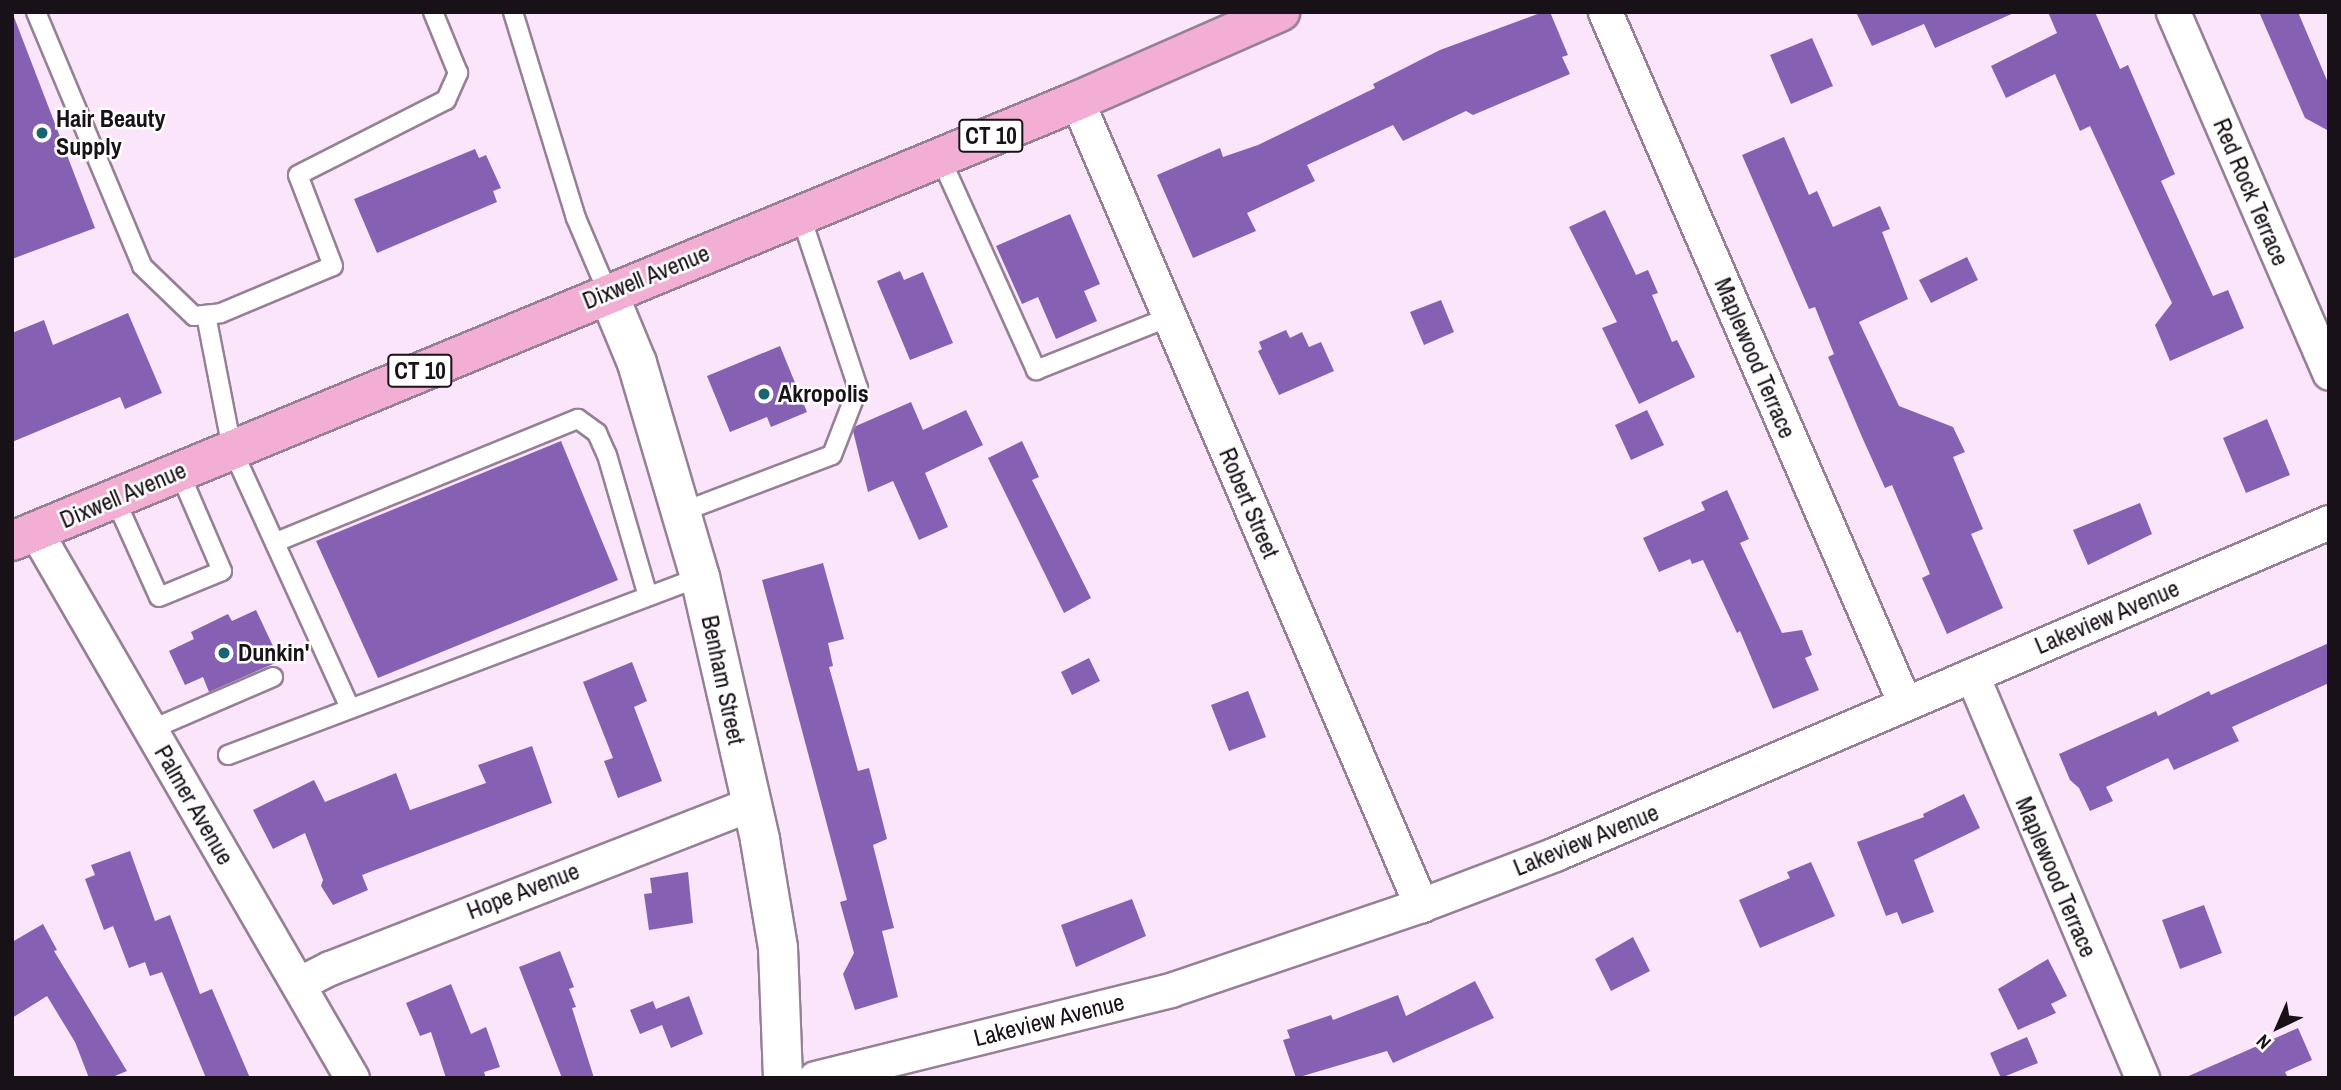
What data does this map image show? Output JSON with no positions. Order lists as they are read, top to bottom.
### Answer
{
  "streets": {
    "main road": ["CT 10", "Dixwell Avenue", "Benham Street"],
    "street": [
      "Red Rock Terrace",
      "Maplewood Terrace",
      "Robert Street",
      "Lakeview Avenue",
      "Palmer Avenue",
      "Hope Avenue"
    ]
  },
  "crossings": [
    ["Dixwell Avenue", "Robert Street"],
    ["Dixwell Avenue", "Benham Street"],
    ["Dixwell Avenue", "Palmer Avenue"],
    ["Maplewood Terrace", "Lakeview Avenue"],
    ["Robert Street", "Lakeview Avenue"],
    ["Benham Street", "Hope Avenue"],
    ["Palmer Avenue", "Hope Avenue"]
  ],
  "places": ["Hair Beauty Supply", "Akropolis", "Dunkin'"],
  "north": "bottom left"
}
